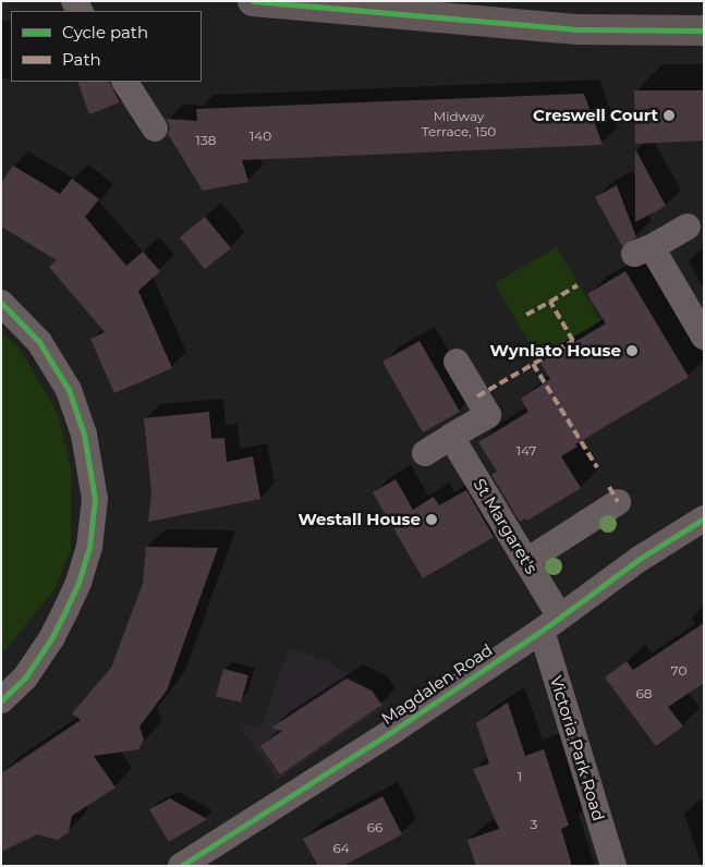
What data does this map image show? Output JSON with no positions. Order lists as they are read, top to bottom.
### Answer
{
  "streets": {
    "street": ["St Margaret's", "Magdalen Road", "Victoria Park Road"]
  },
  "crossings": [
    ["St Margaret's", "Magdalen Road"],
    ["St Margaret's", "Victoria Park Road"],
    ["Magdalen Road", "Victoria Park Road"]
  ],
  "places": ["Creswell Court", "Wynlato House", "Westall House"],
  "house_numbers": [
    "Midway Terrace, 150",
    "140",
    "138",
    "147",
    "70",
    "68",
    "1",
    "3",
    "66",
    "64"
  ],
  "legend": ["Cycle path", "Path"]
}
